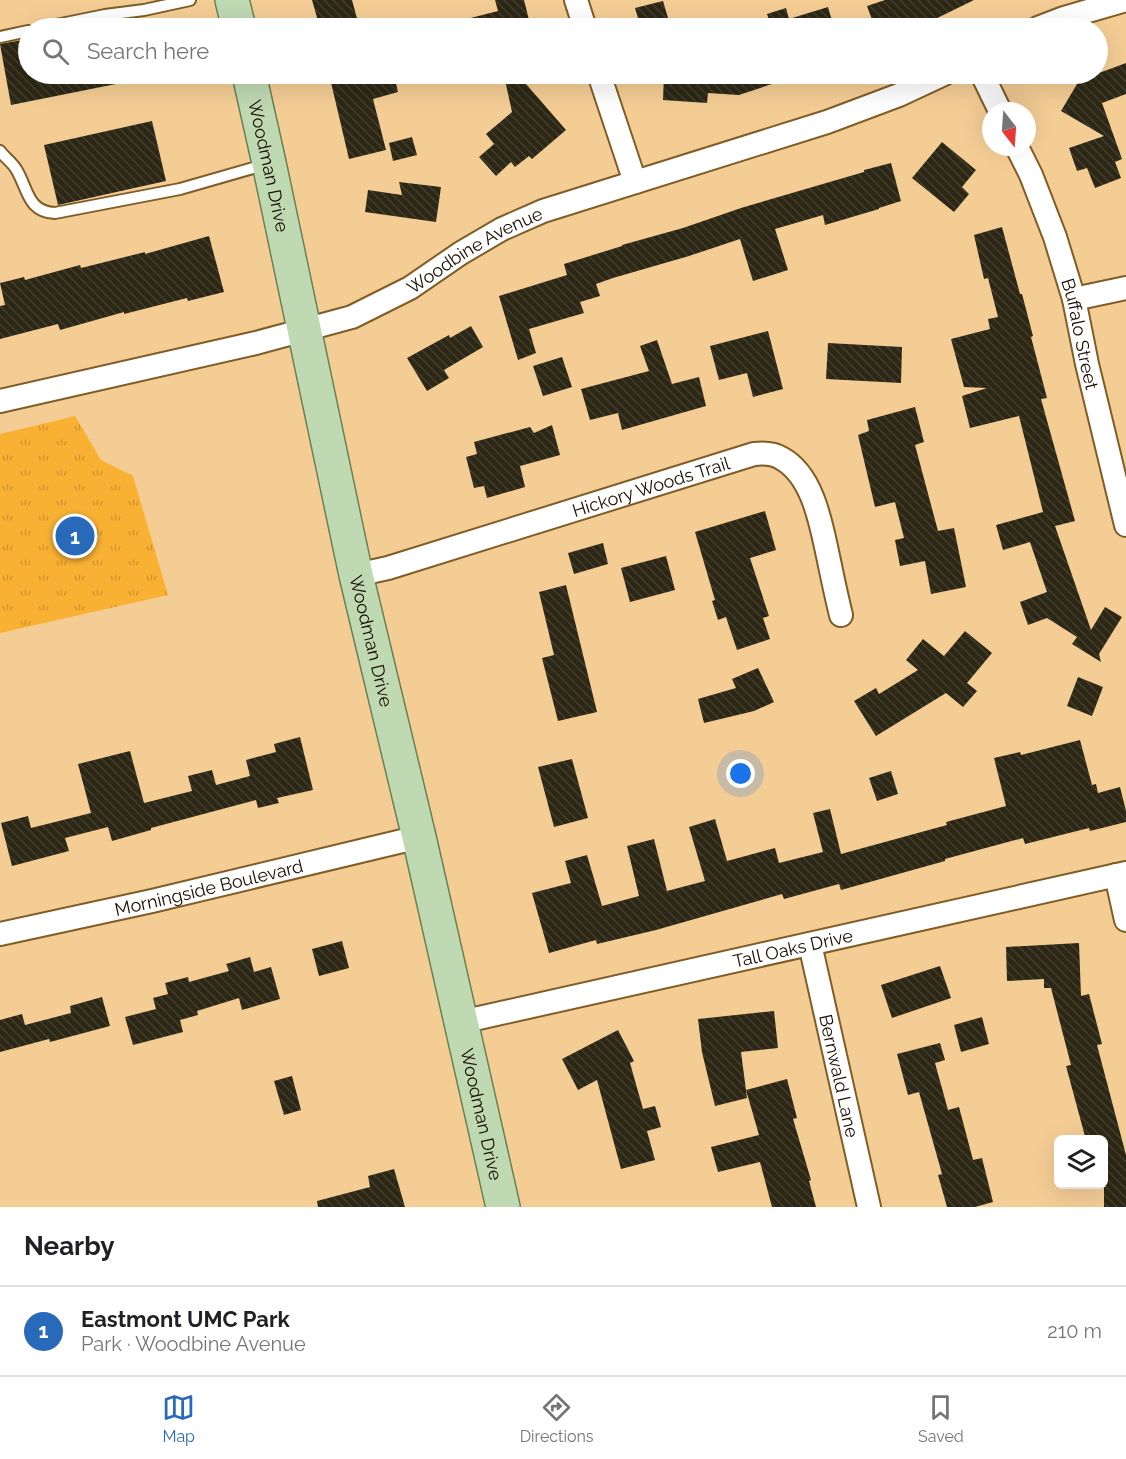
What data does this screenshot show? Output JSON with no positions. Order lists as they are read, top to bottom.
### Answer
{
  "streets": {
    "main road": ["Woodman Drive"],
    "street": [
      "Woodbine Avenue",
      "Buffalo Street",
      "Hickory Woods Trail",
      "Morningside Boulevard",
      "Tall Oaks Drive",
      "Bernwald Lane"
    ]
  },
  "crossings": [
    ["Woodman Drive", "Woodbine Avenue"],
    ["Woodman Drive", "Hickory Woods Trail"],
    ["Woodman Drive", "Morningside Boulevard"],
    ["Woodman Drive", "Tall Oaks Drive"],
    ["Tall Oaks Drive", "Bernwald Lane"]
  ],
  "north": "bottom",
  "page": {
    "search": "Search here",
    "pins": "1",
    "heading": "Nearby",
    "list": [
      {
        "mark": "1",
        "name": "Eastmont UMC Park",
        "note": "Park · Woodbine Avenue",
        "value": "210 m"
      }
    ],
    "nav": ["Map", "Directions", "Saved"]
  }
}
